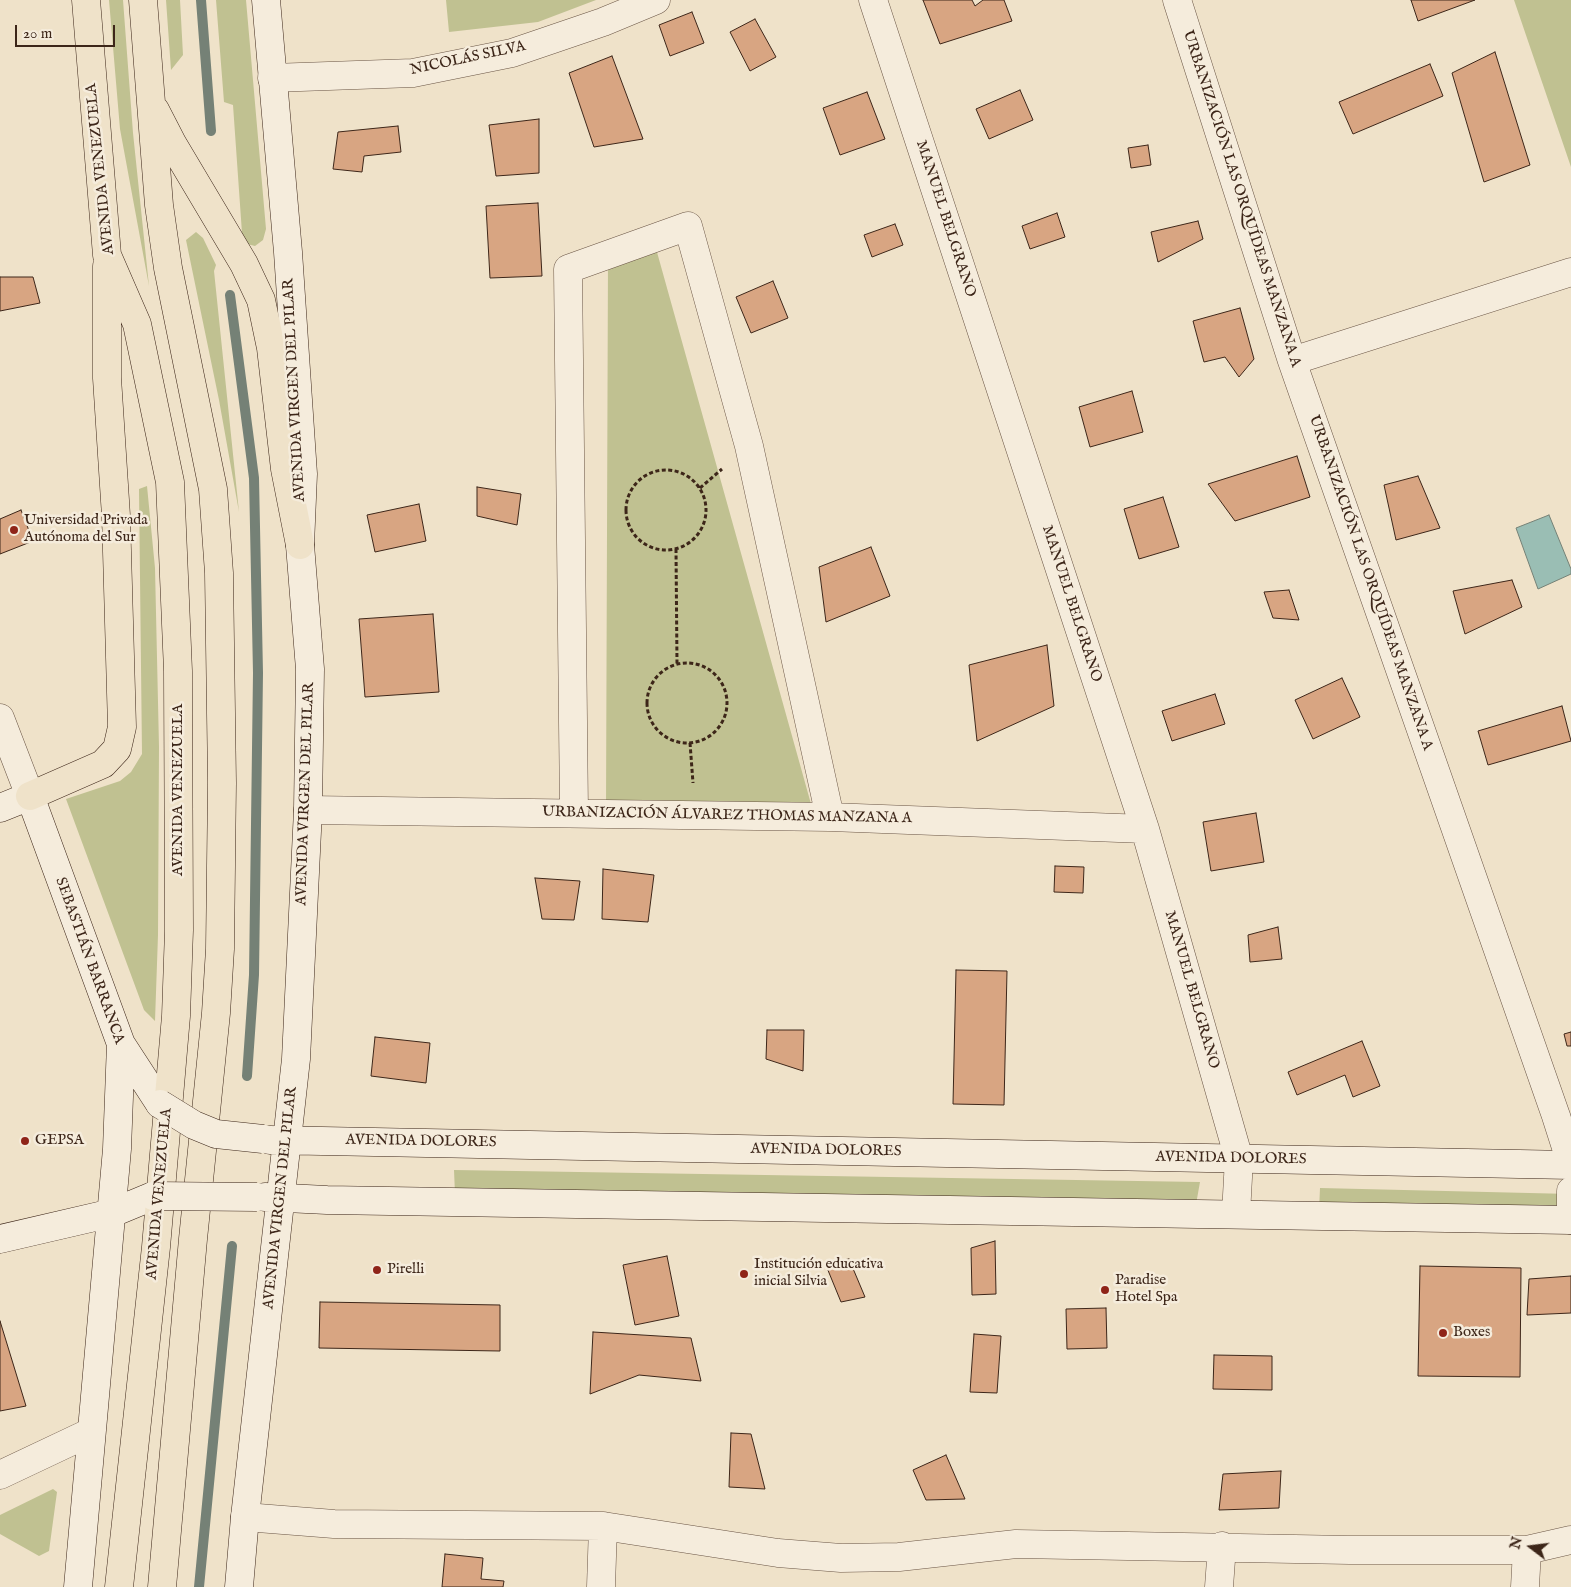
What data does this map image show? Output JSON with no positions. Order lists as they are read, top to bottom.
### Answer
{
  "streets": {
    "main road": ["AVENIDA VENEZUELA"],
    "street": [
      "NICOLÁS SILVA",
      "URBANIZACIÓN LAS ORQUÍDEAS MANZANA A",
      "MANUEL BELGRANO",
      "AVENIDA VIRGEN DEL PILAR",
      "URBANIZACIÓN ÁLVAREZ THOMAS MANZANA A",
      "SEBASTIÁN BARRANCA",
      "AVENIDA DOLORES"
    ]
  },
  "crossings": [
    ["NICOLÁS SILVA", "AVENIDA VIRGEN DEL PILAR"],
    ["URBANIZACIÓN LAS ORQUÍDEAS MANZANA A", "AVENIDA DOLORES"],
    ["MANUEL BELGRANO", "URBANIZACIÓN ÁLVAREZ THOMAS MANZANA A"],
    ["MANUEL BELGRANO", "AVENIDA DOLORES"],
    ["AVENIDA VIRGEN DEL PILAR", "URBANIZACIÓN ÁLVAREZ THOMAS MANZANA A"],
    ["AVENIDA VIRGEN DEL PILAR", "AVENIDA DOLORES"],
    ["SEBASTIÁN BARRANCA", "AVENIDA DOLORES"]
  ],
  "places": [
    "Universidad Privada Autónoma del Sur",
    "GEPSA",
    "Pirelli",
    "Institución educativa inicial Silvia",
    "Paradise Hotel Spa",
    "Boxes"
  ],
  "scale_bar": "20 m",
  "north": "left"
}
